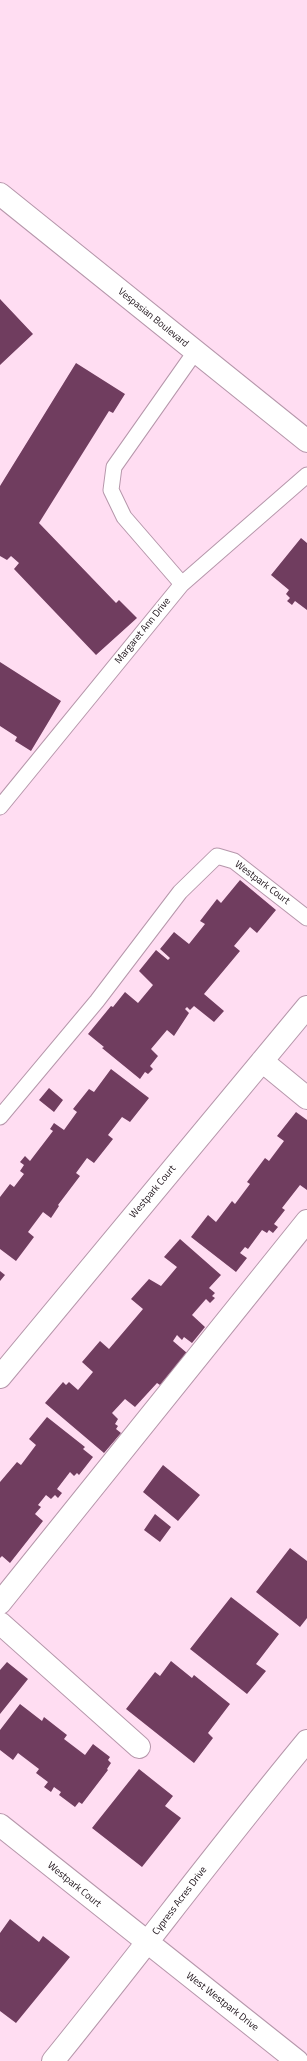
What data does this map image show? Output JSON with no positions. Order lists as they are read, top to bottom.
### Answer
{
  "streets": {
    "street": [
      "Vespasian Boulevard",
      "Westpark Court",
      "Cypress Acres Drive",
      "West Westpark Drive"
    ],
    "lane": ["Margaret Ann Drive"]
  },
  "crossings": [
    ["Westpark Court", "Cypress Acres Drive"],
    ["Westpark Court", "West Westpark Drive"],
    ["Cypress Acres Drive", "West Westpark Drive"]
  ]
}
